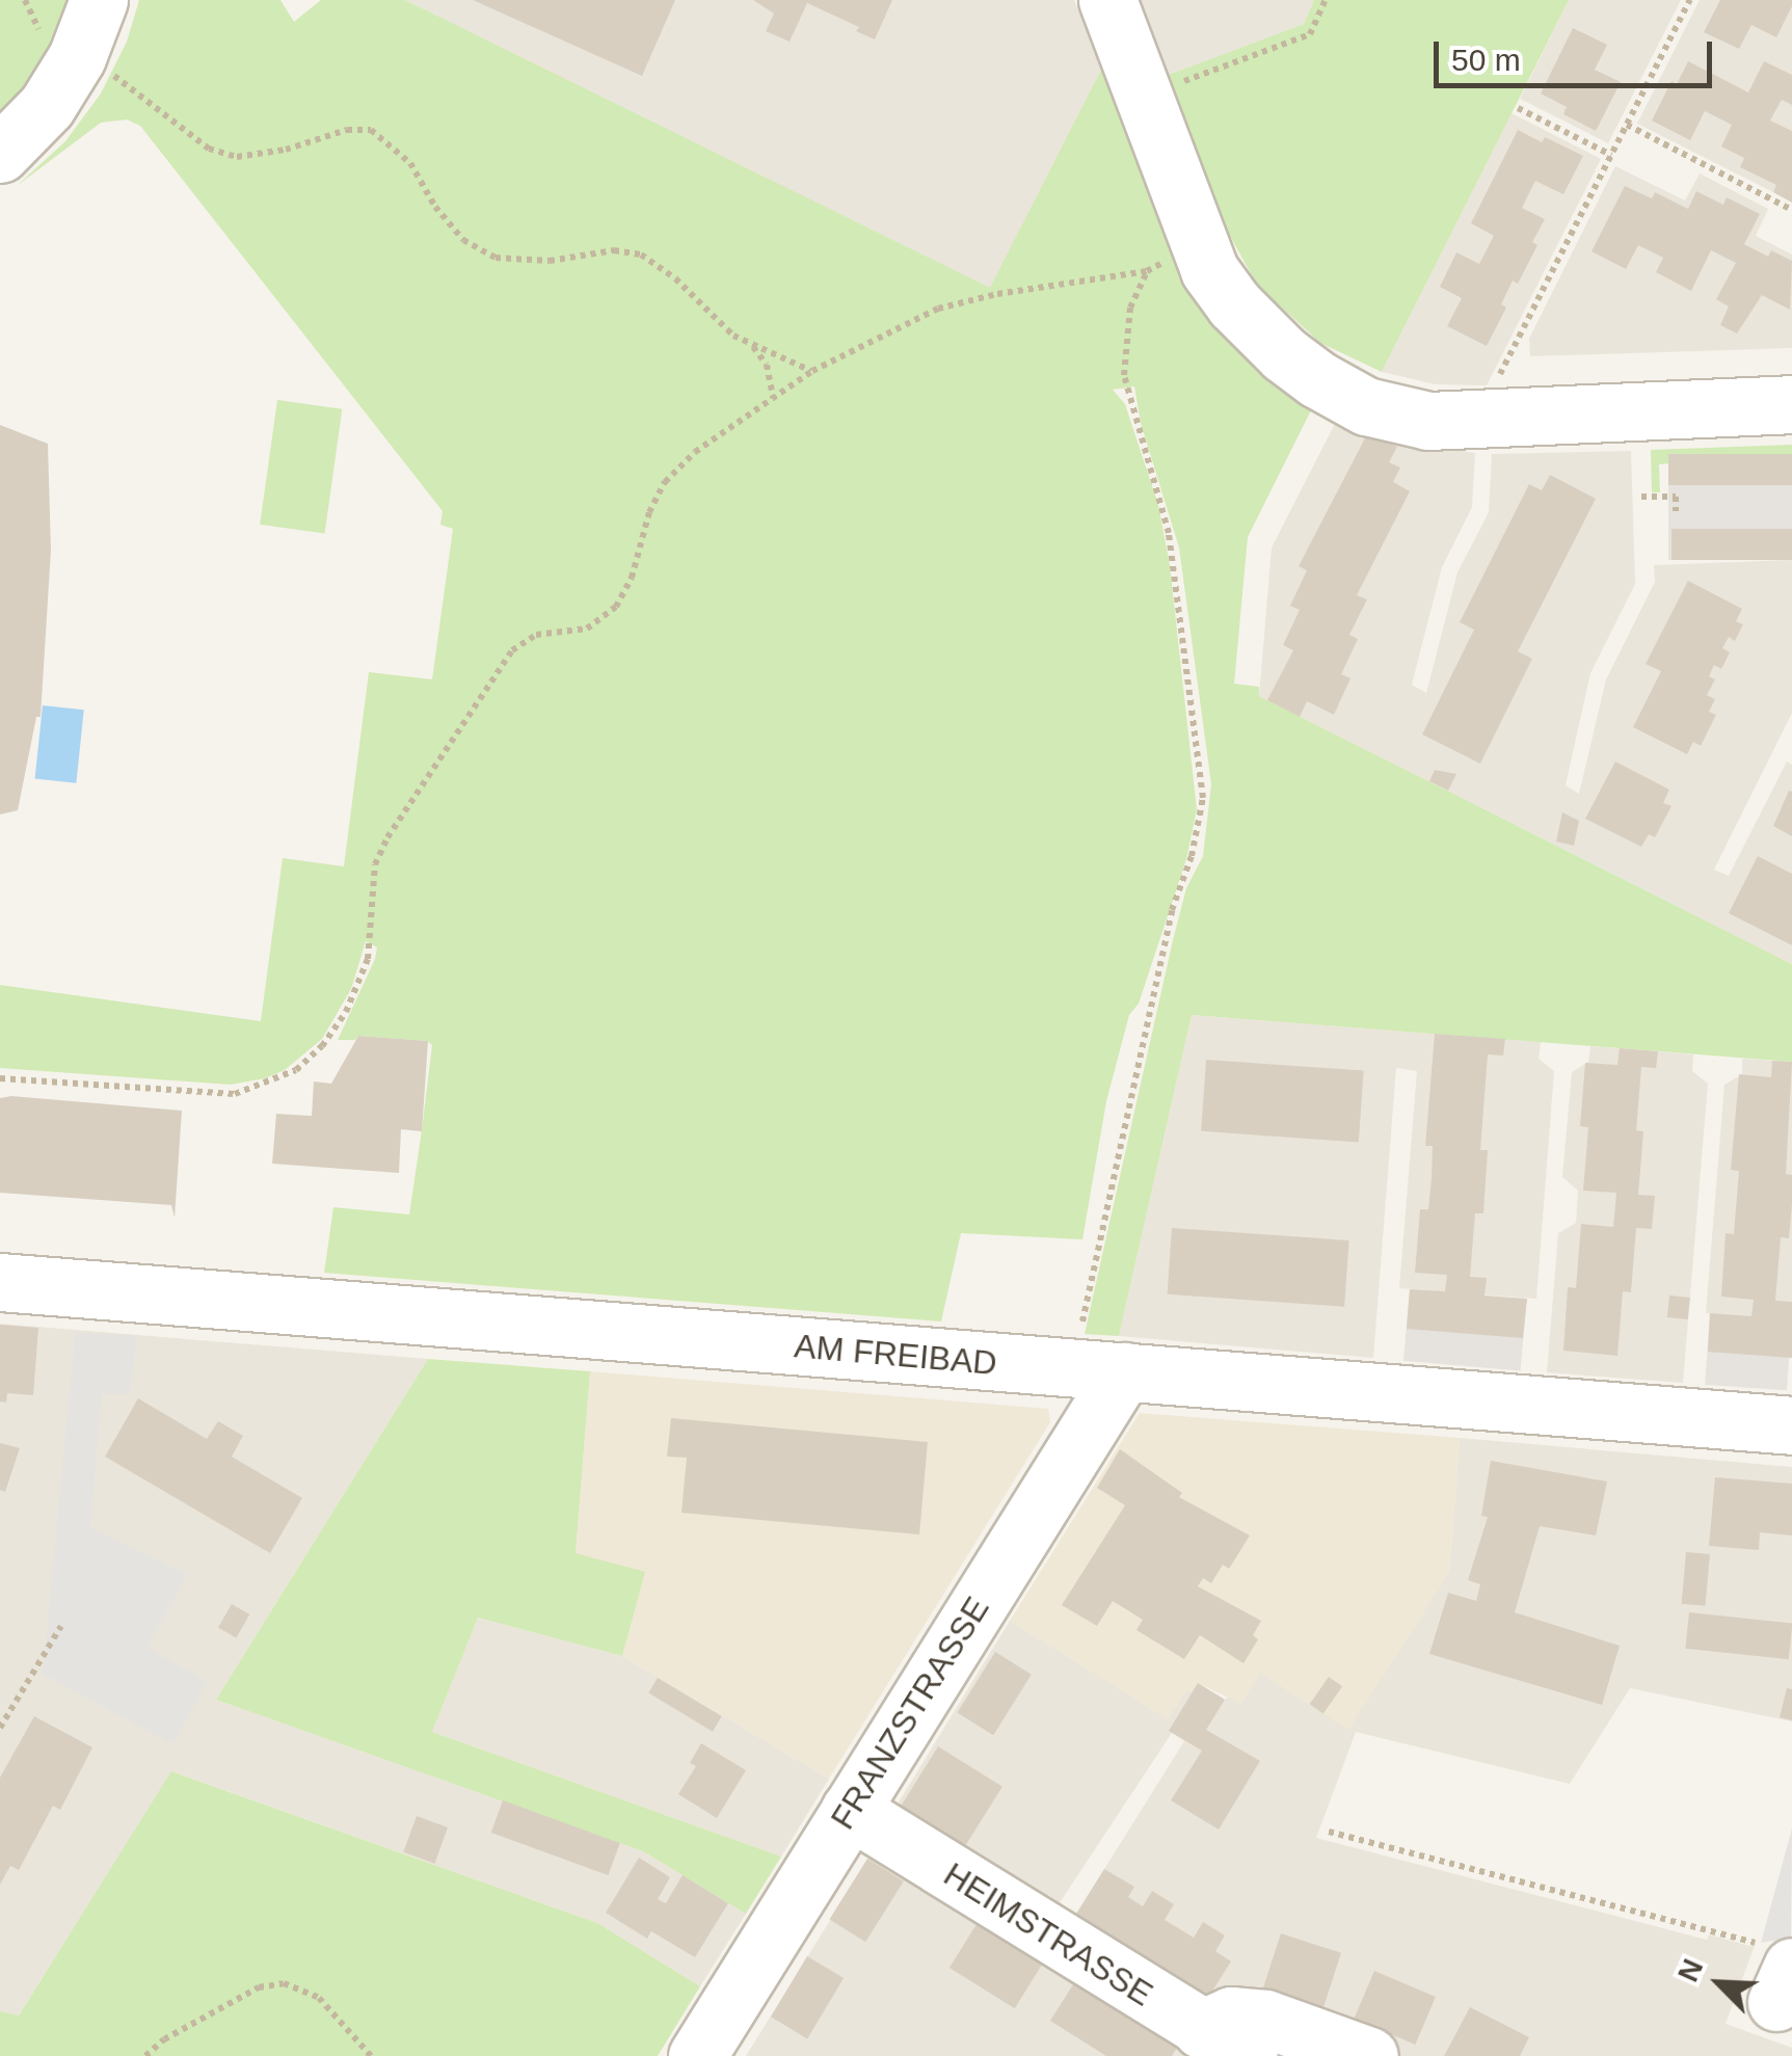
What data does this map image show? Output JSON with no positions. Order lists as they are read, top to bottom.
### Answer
{
  "streets": {
    "street": ["AM FREIBAD", "FRANZSTRASSE", "HEIMSTRASSE"]
  },
  "crossings": [
    ["AM FREIBAD", "FRANZSTRASSE"],
    ["FRANZSTRASSE", "HEIMSTRASSE"]
  ],
  "scale_bar": "50 m",
  "north": "top left"
}
